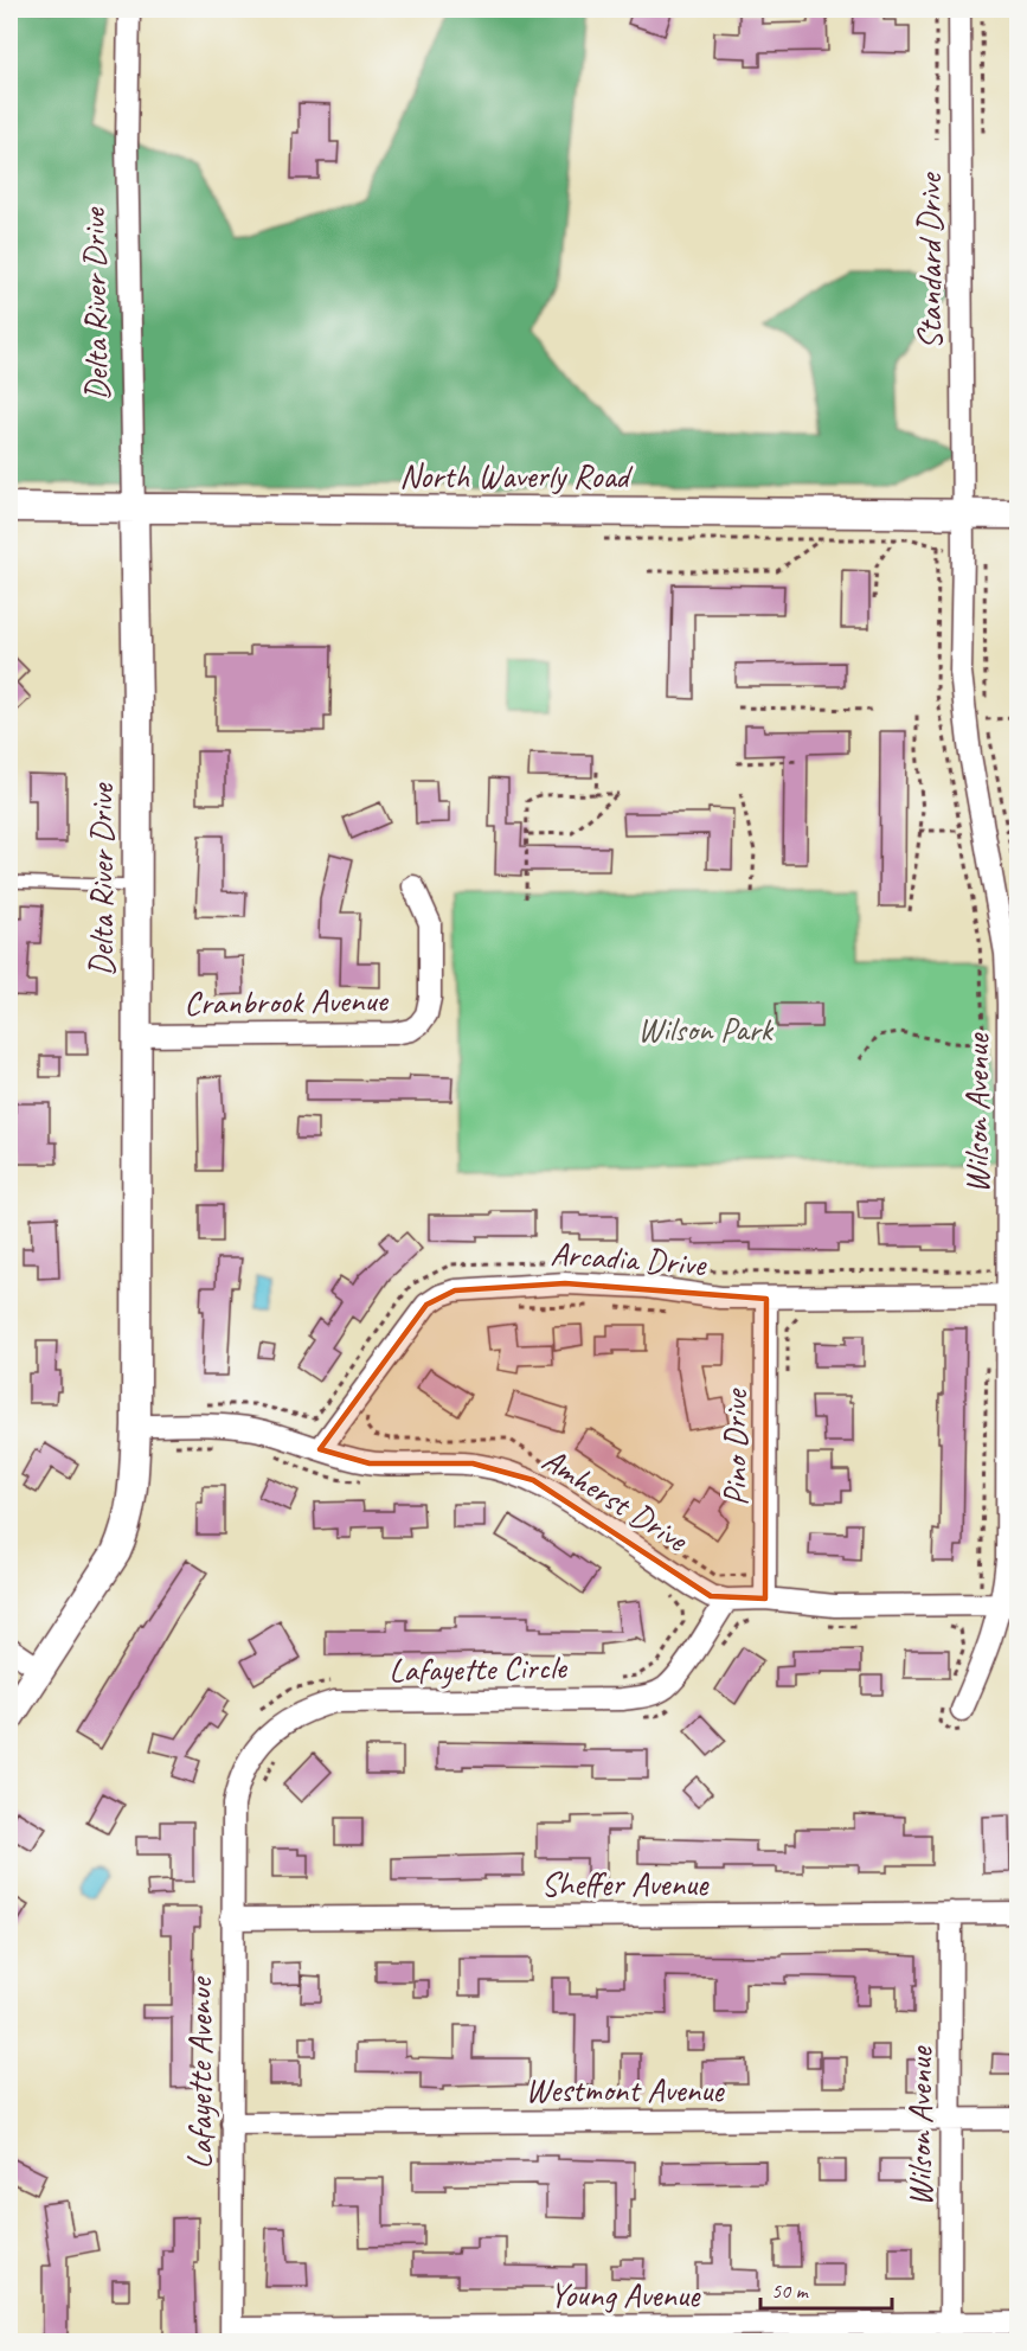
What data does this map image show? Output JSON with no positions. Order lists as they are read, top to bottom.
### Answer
{
  "streets": {
    "street": [
      "Standard Drive",
      "Delta River Drive",
      "North Waverly Road",
      "Cranbrook Avenue",
      "Wilson Avenue",
      "Arcadia Drive",
      "Pino Drive",
      "Amherst Drive",
      "Lafayette Circle",
      "Sheffer Avenue",
      "Lafayette Avenue",
      "Westmont Avenue",
      "Young Avenue"
    ]
  },
  "crossings": [
    ["Standard Drive", "North Waverly Road"],
    ["Standard Drive", "Wilson Avenue"],
    ["Delta River Drive", "North Waverly Road"],
    ["Delta River Drive", "Cranbrook Avenue"],
    ["Delta River Drive", "Amherst Drive"],
    ["North Waverly Road", "Wilson Avenue"],
    ["Wilson Avenue", "Arcadia Drive"],
    ["Wilson Avenue", "Amherst Drive"],
    ["Wilson Avenue", "Sheffer Avenue"],
    ["Wilson Avenue", "Westmont Avenue"],
    ["Wilson Avenue", "Young Avenue"],
    ["Arcadia Drive", "Pino Drive"],
    ["Arcadia Drive", "Amherst Drive"],
    ["Pino Drive", "Amherst Drive"],
    ["Amherst Drive", "Lafayette Circle"],
    ["Lafayette Circle", "Lafayette Avenue"],
    ["Sheffer Avenue", "Lafayette Avenue"],
    ["Lafayette Avenue", "Westmont Avenue"],
    ["Lafayette Avenue", "Young Avenue"]
  ],
  "parks": ["Wilson Park"],
  "scale_bar": "50 m"
}
